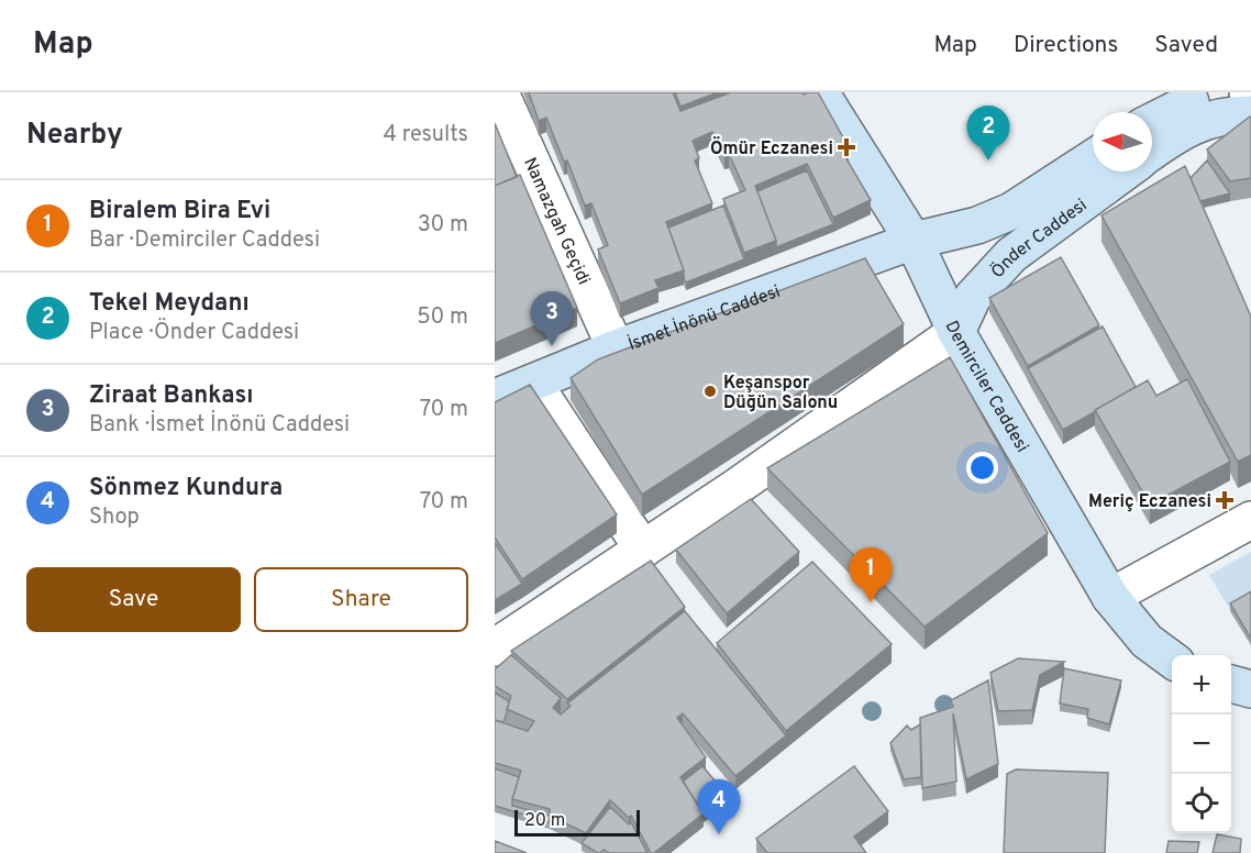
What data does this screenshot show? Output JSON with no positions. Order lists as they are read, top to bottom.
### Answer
{
  "streets": {
    "main road": ["Önder Caddesi", "İsmet İnönü Caddesi", "Demirciler Caddesi"],
    "street": ["Namazgah Geçidi"]
  },
  "crossings": [
    ["Namazgah Geçidi", "İsmet İnönü Caddesi"],
    ["Önder Caddesi", "İsmet İnönü Caddesi"],
    ["Önder Caddesi", "Demirciler Caddesi"],
    ["İsmet İnönü Caddesi", "Demirciler Caddesi"]
  ],
  "places": {
    "health": ["Ömür Eczanesi", "Meriç Eczanesi"],
    "other": ["Keşanspor Düğün Salonu"]
  },
  "scale_bar": "20 m",
  "north": "left",
  "page": {
    "header": "Map",
    "nav": ["Map", "Directions", "Saved"],
    "heading": ["Nearby", "4 results"],
    "pins": [
      "2",
      "3",
      "1",
      "4"
    ],
    "list": [
      {
        "mark": "1",
        "name": "Biralem Bira Evi",
        "note": "Bar · Demirciler Caddesi",
        "value": "30 m"
      },
      {
        "mark": "2",
        "name": "Tekel Meydanı",
        "note": "Place · Önder Caddesi",
        "value": "50 m"
      },
      {
        "mark": "3",
        "name": "Ziraat Bankası",
        "note": "Bank · İsmet İnönü Caddesi",
        "value": "70 m"
      },
      {
        "mark": "4",
        "name": "Sönmez Kundura",
        "note": "Shop",
        "value": "70 m"
      }
    ],
    "buttons": ["Save", "Share"],
    "map_buttons": ["+", "−"],
    "scale": "20 m"
  }
}
